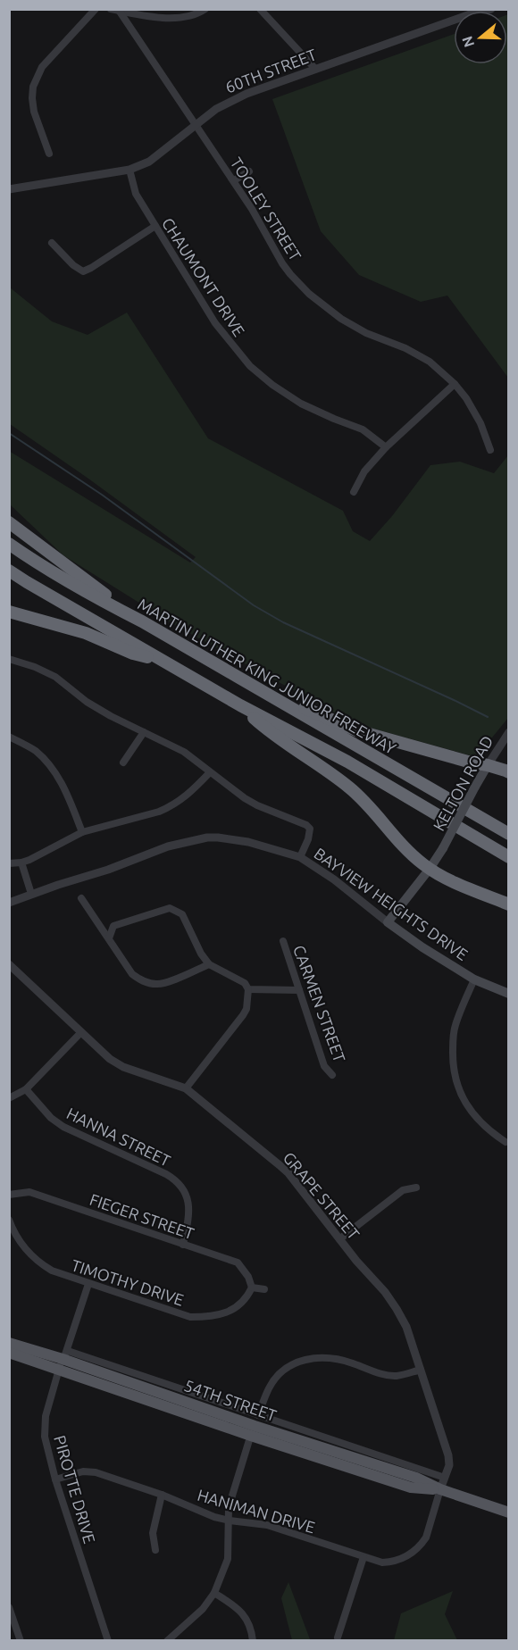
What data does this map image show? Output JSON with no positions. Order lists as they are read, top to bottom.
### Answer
{
  "streets": {
    "highway": ["MARTIN LUTHER KING JUNIOR FREEWAY"],
    "main road": ["KELTON ROAD", "BAYVIEW HEIGHTS DRIVE", "54TH STREET"],
    "street": [
      "60TH STREET",
      "TOOLEY STREET",
      "CHAUMONT DRIVE",
      "CARMEN STREET",
      "HANNA STREET",
      "GRAPE STREET",
      "FIEGER STREET",
      "TIMOTHY DRIVE",
      "PIROTTE DRIVE",
      "HANIMAN DRIVE"
    ]
  },
  "crossings": [
    ["60TH STREET", "TOOLEY STREET"],
    ["60TH STREET", "CHAUMONT DRIVE"],
    ["KELTON ROAD", "BAYVIEW HEIGHTS DRIVE"],
    ["HANNA STREET", "FIEGER STREET"],
    ["GRAPE STREET", "54TH STREET"],
    ["GRAPE STREET", "HANIMAN DRIVE"],
    ["FIEGER STREET", "TIMOTHY DRIVE"],
    ["TIMOTHY DRIVE", "PIROTTE DRIVE"],
    ["54TH STREET", "PIROTTE DRIVE"],
    ["54TH STREET", "HANIMAN DRIVE"],
    ["PIROTTE DRIVE", "HANIMAN DRIVE"]
  ],
  "north": "left"
}
